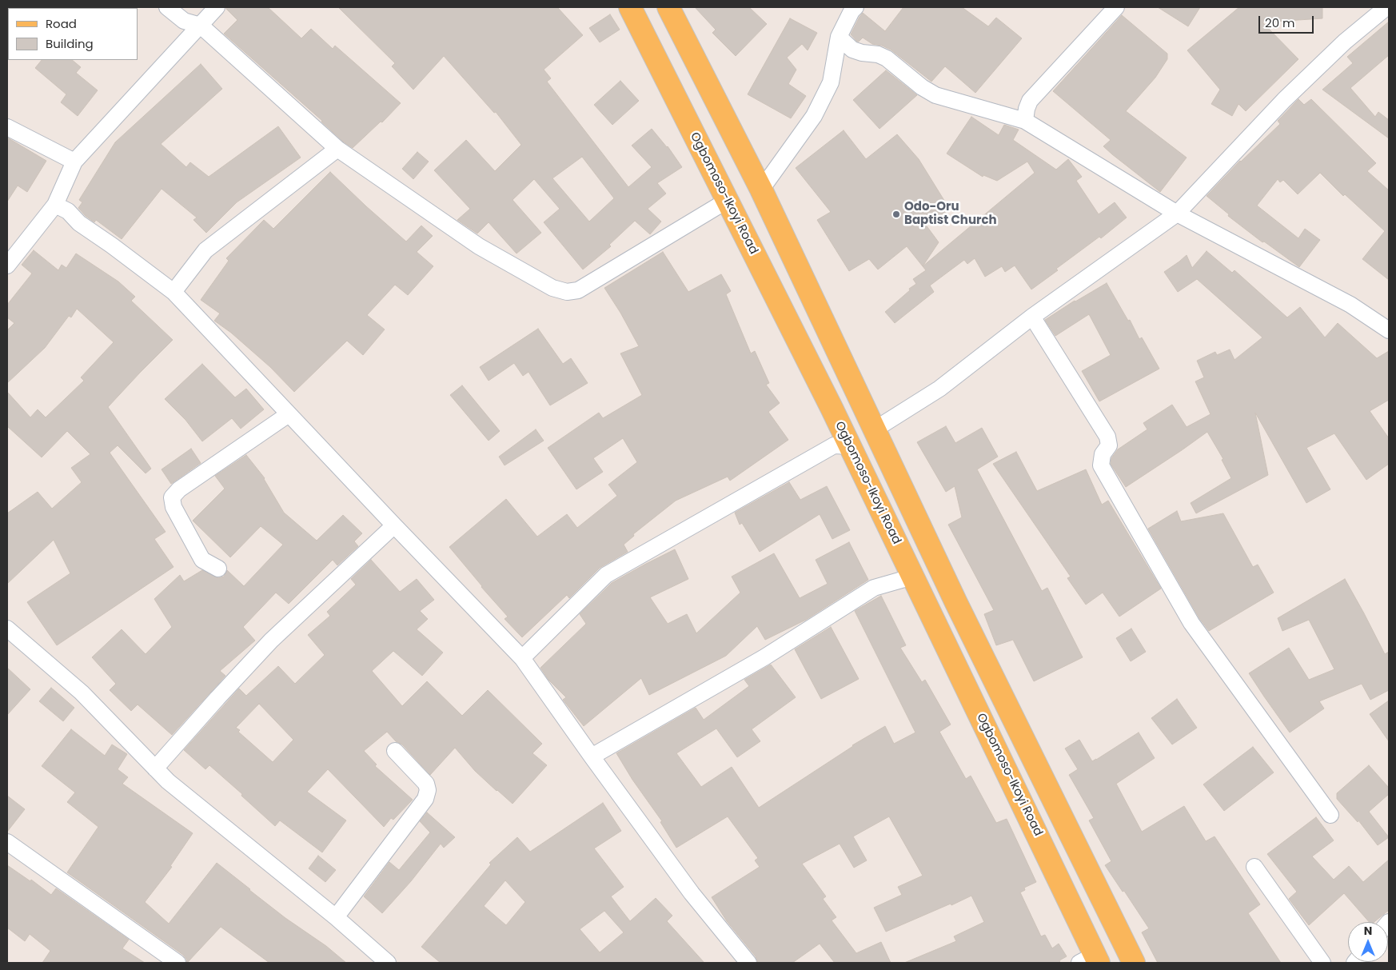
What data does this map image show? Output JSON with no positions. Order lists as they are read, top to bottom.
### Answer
{
  "streets": {
    "main road": ["Ogbomoso-Ikoyi Road"]
  },
  "places": ["Odo-Oru Baptist Church"],
  "legend": ["Road", "Building"],
  "scale_bar": "20 m",
  "north": "top"
}
